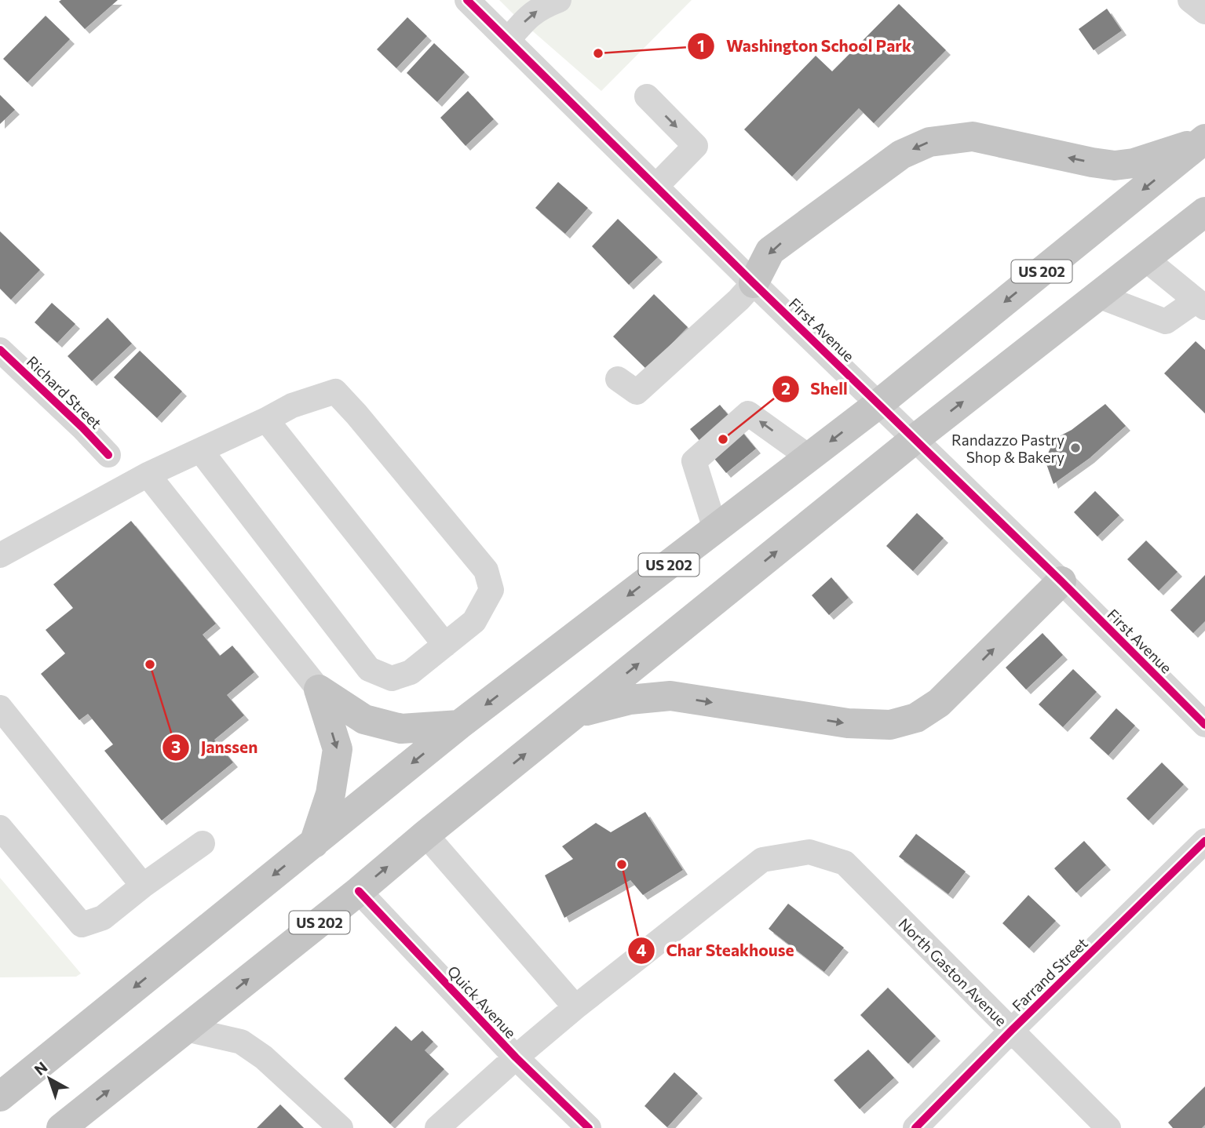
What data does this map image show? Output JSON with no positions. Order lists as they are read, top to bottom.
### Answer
{
  "streets": {
    "highway": ["US 202"],
    "street": [
      "First Avenue",
      "Richard Street",
      "North Gaston Avenue",
      "Farrand Street",
      "Quick Avenue"
    ]
  },
  "crossings": [
    ["US 202", "First Avenue"],
    ["US 202", "Quick Avenue"],
    ["North Gaston Avenue", "Farrand Street"]
  ],
  "places": [
    "Washington School Park",
    "Shell",
    "Randazzo Pastry Shop & Bakery",
    "Janssen",
    "Char Steakhouse"
  ],
  "north": "top left"
}
